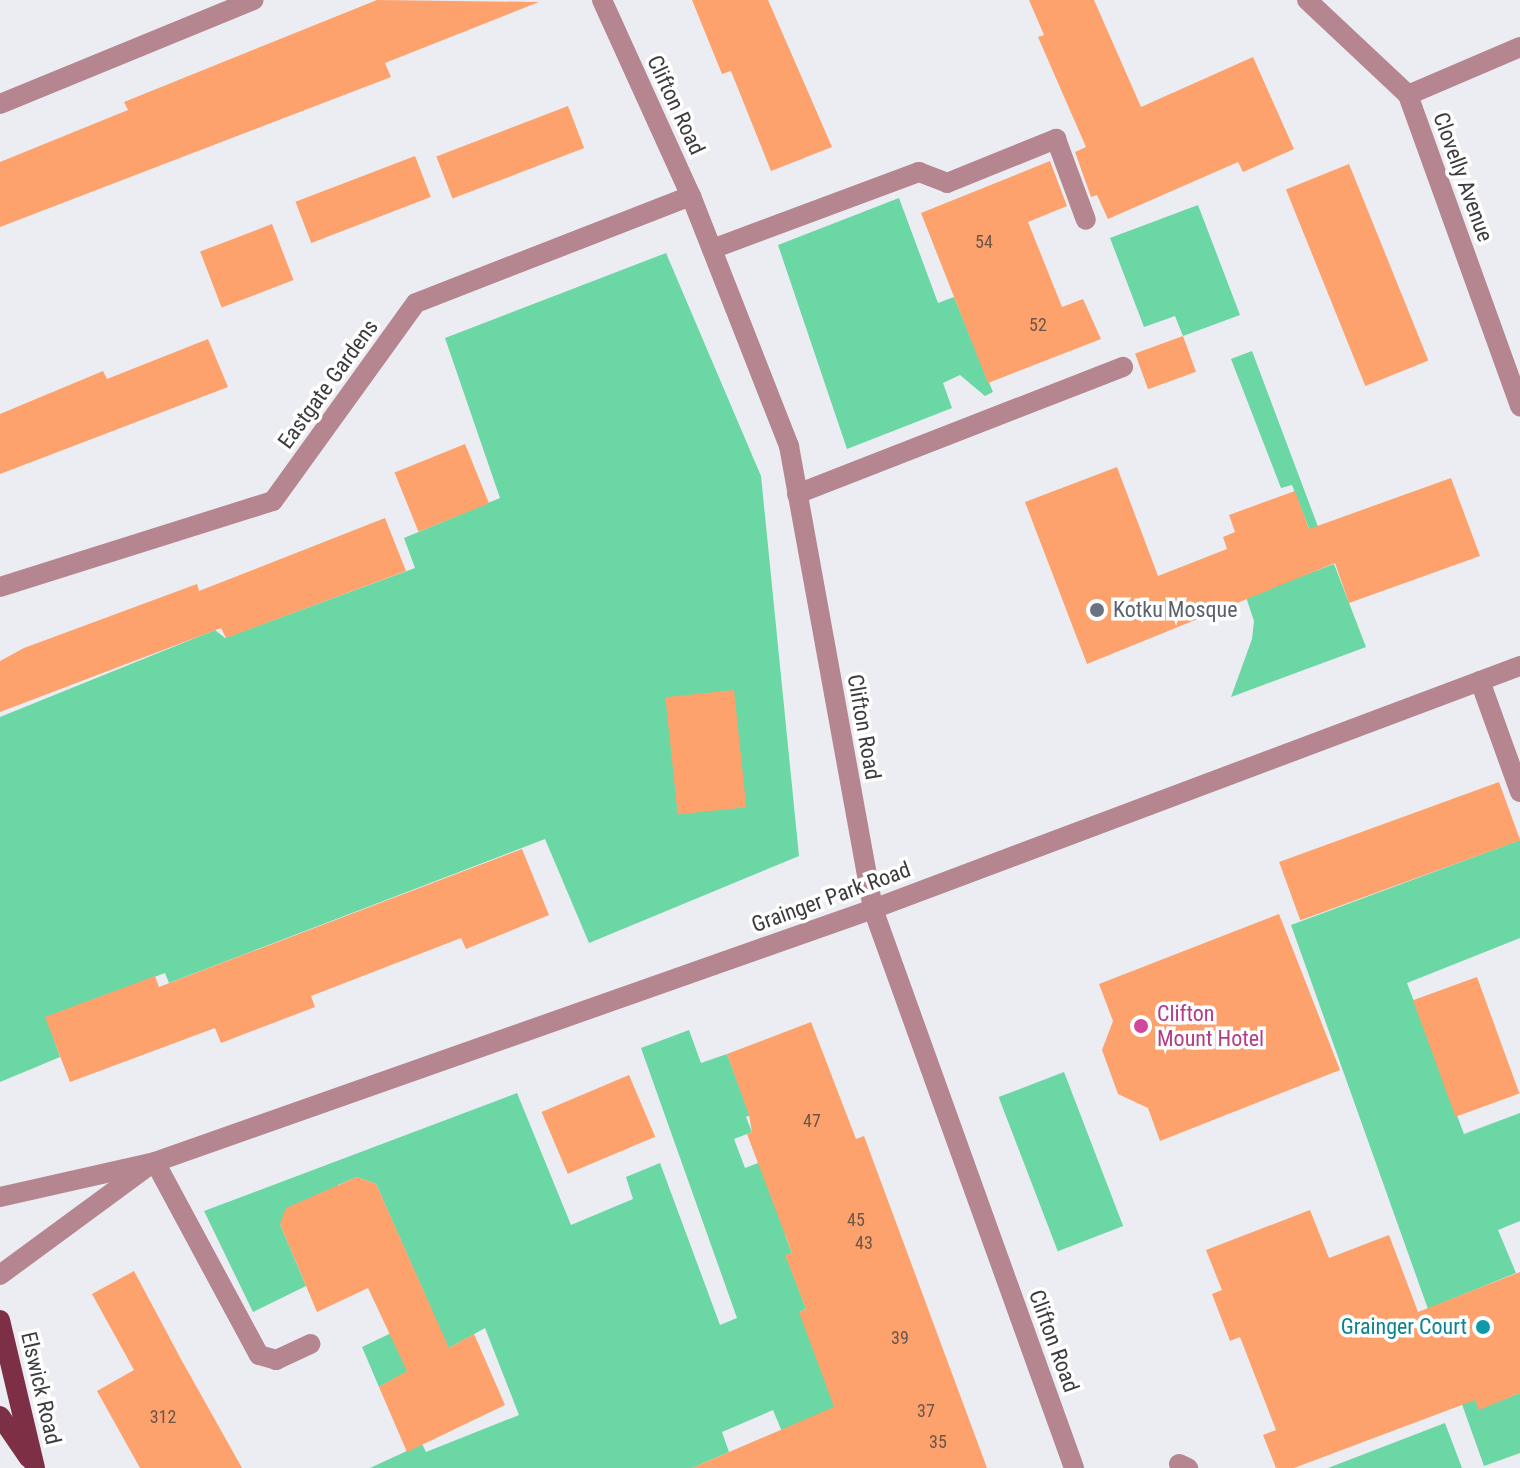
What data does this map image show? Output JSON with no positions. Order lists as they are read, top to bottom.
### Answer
{
  "streets": {
    "main road": ["Elswick Road"],
    "street": [
      "Clifton Road",
      "Clovelly Avenue",
      "Eastgate Gardens",
      "Grainger Park Road"
    ]
  },
  "crossings": [
    ["Clifton Road", "Eastgate Gardens"],
    ["Clifton Road", "Grainger Park Road"]
  ],
  "places": ["Kotku Mosque", "Clifton Mount Hotel", "Grainger Court"],
  "house_numbers": [
    "54",
    "52",
    "47",
    "45",
    "43",
    "39",
    "37",
    "312",
    "35"
  ]
}
